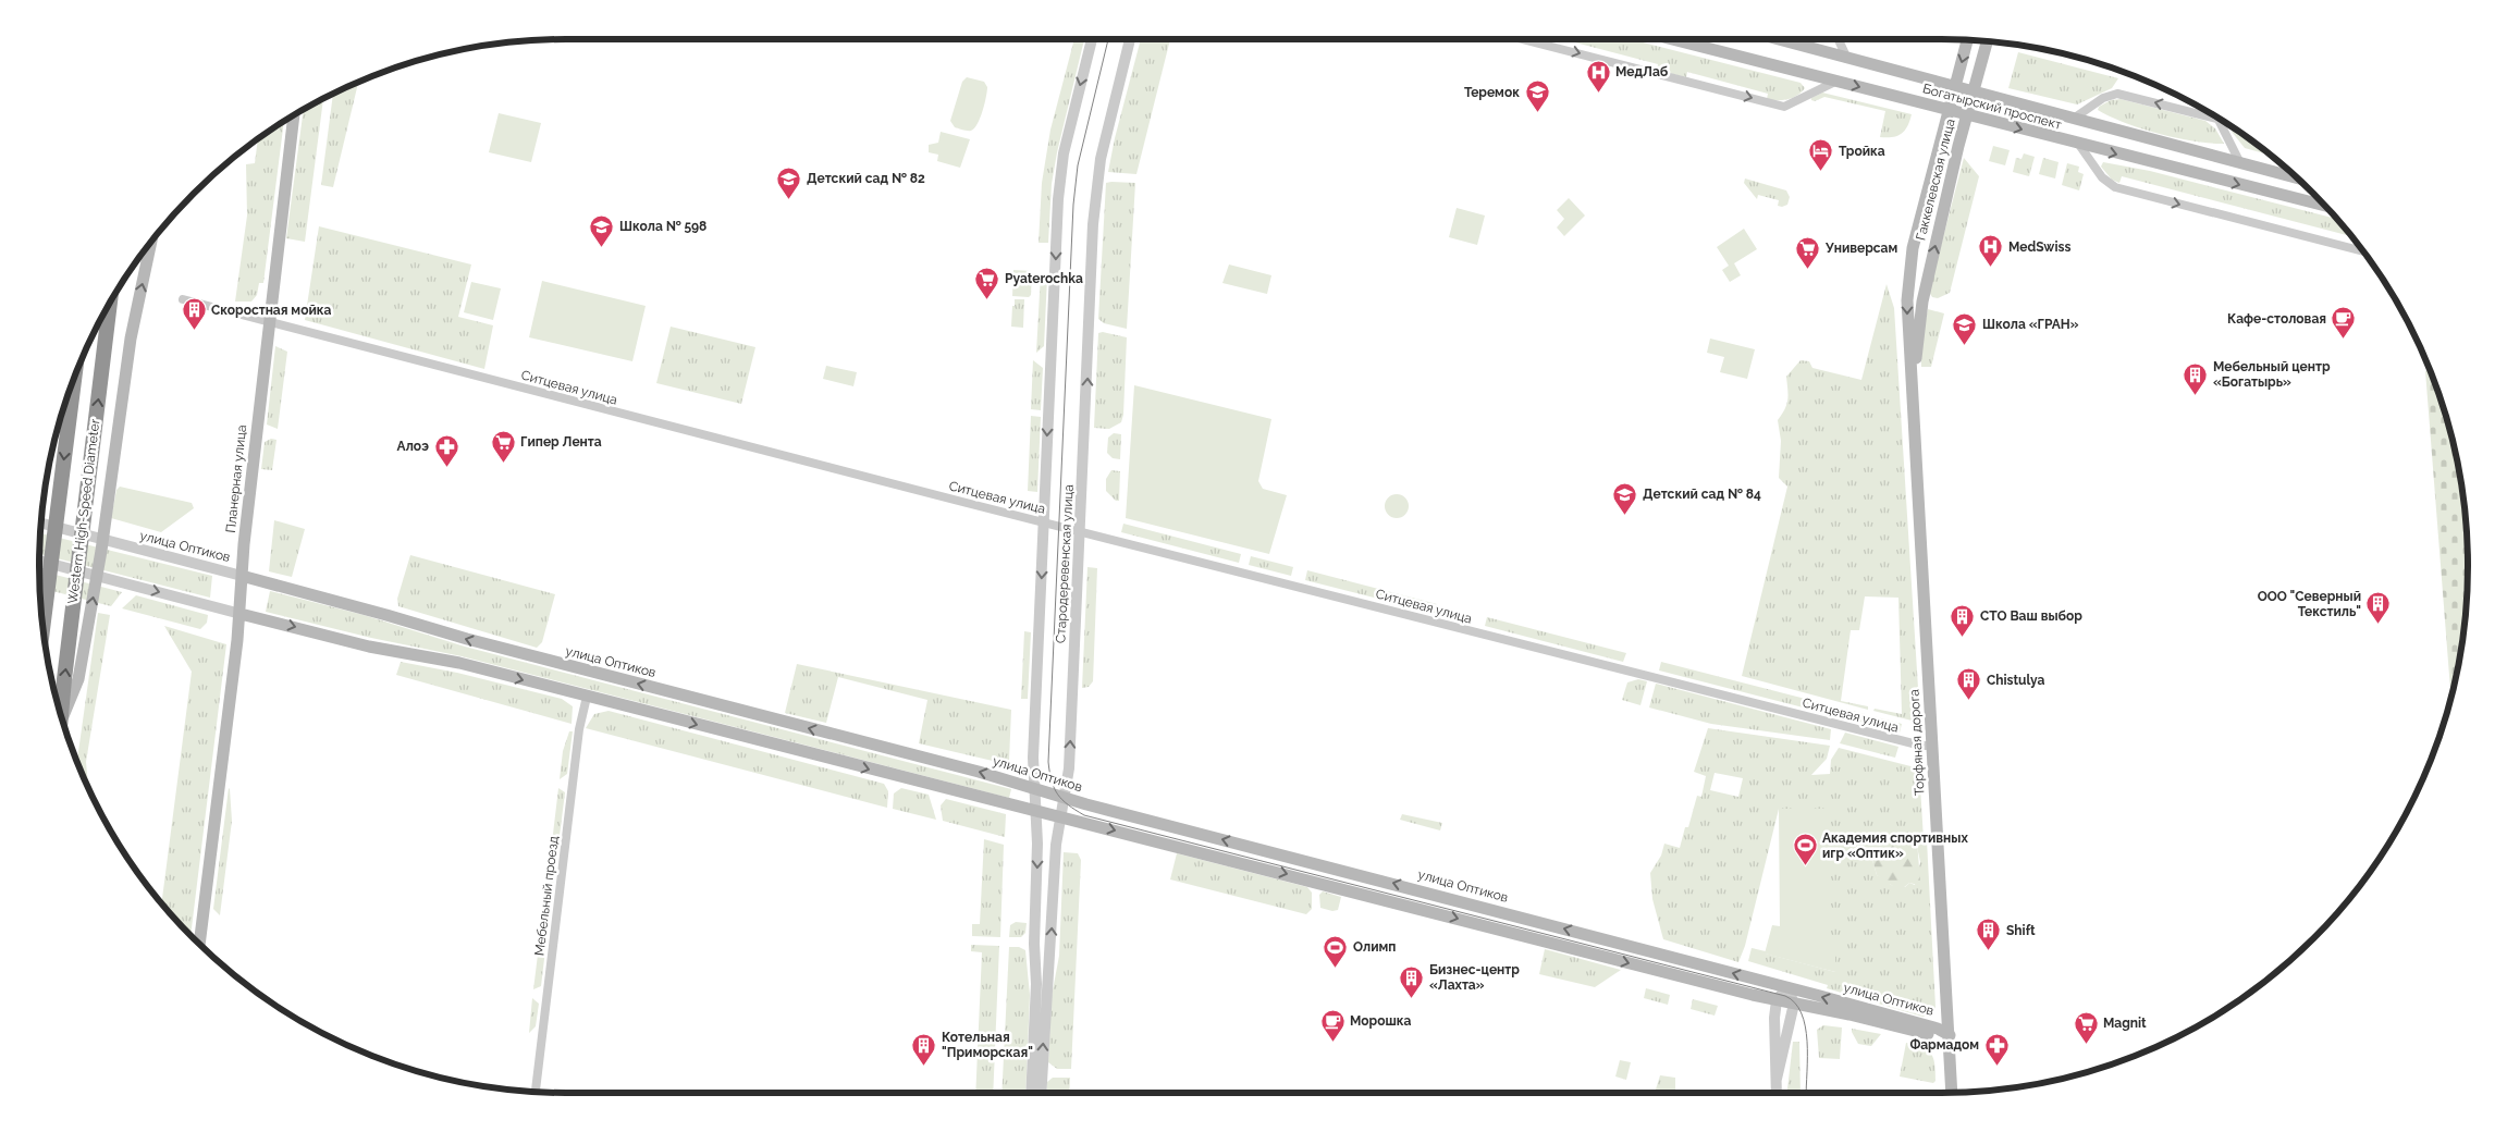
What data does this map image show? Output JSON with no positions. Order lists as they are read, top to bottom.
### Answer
{
  "streets": {
    "highway": ["Western High-Speed Diameter"],
    "main road": [
      "Богатырский проспект",
      "Гаккелевская улица",
      "Планерная улица",
      "улица Оптиков",
      "Торфяная дорога"
    ],
    "street": ["Ситцевая улица", "Стародеревенская улица", "Мебельный проезд"]
  },
  "crossings": [
    ["Богатырский проспект", "Гаккелевская улица"],
    ["Гаккелевская улица", "Торфяная дорога"],
    ["Ситцевая улица", "Планерная улица"],
    ["Ситцевая улица", "Стародеревенская улица"],
    ["Ситцевая улица", "Торфяная дорога"],
    ["Планерная улица", "улица Оптиков"],
    ["улица Оптиков", "Стародеревенская улица"],
    ["улица Оптиков", "Торфяная дорога"],
    ["улица Оптиков", "Мебельный проезд"]
  ],
  "places": {
    "hospital": ["МедЛаб", "MedSwiss"],
    "school or university": [
      "Теремок",
      "Детский сад № 82",
      "Школа № 598",
      "Школа «ГРАН»",
      "Детский сад № 84"
    ],
    "hotel": ["Тройка"],
    "supermarket": [
      "Универсам",
      "Pyaterochka",
      "Гипер Лента",
      "Magnit"
    ],
    "building": [
      "Скоростная мойка",
      "Мебельный центр «Богатырь»",
      "ООО \"Северный Текстиль\"",
      "СТО Ваш выбор",
      "Chistulya",
      "Shift",
      "Бизнес-центр «Лахта»",
      "Котельная \"Приморская\""
    ],
    "cafe": ["Кафе-столовая", "Морошка"],
    "pharmacy": ["Алоэ", "Фармадом"],
    "sports": ["Академия спортивных игр «Оптик»", "Олимп"]
  }
}
